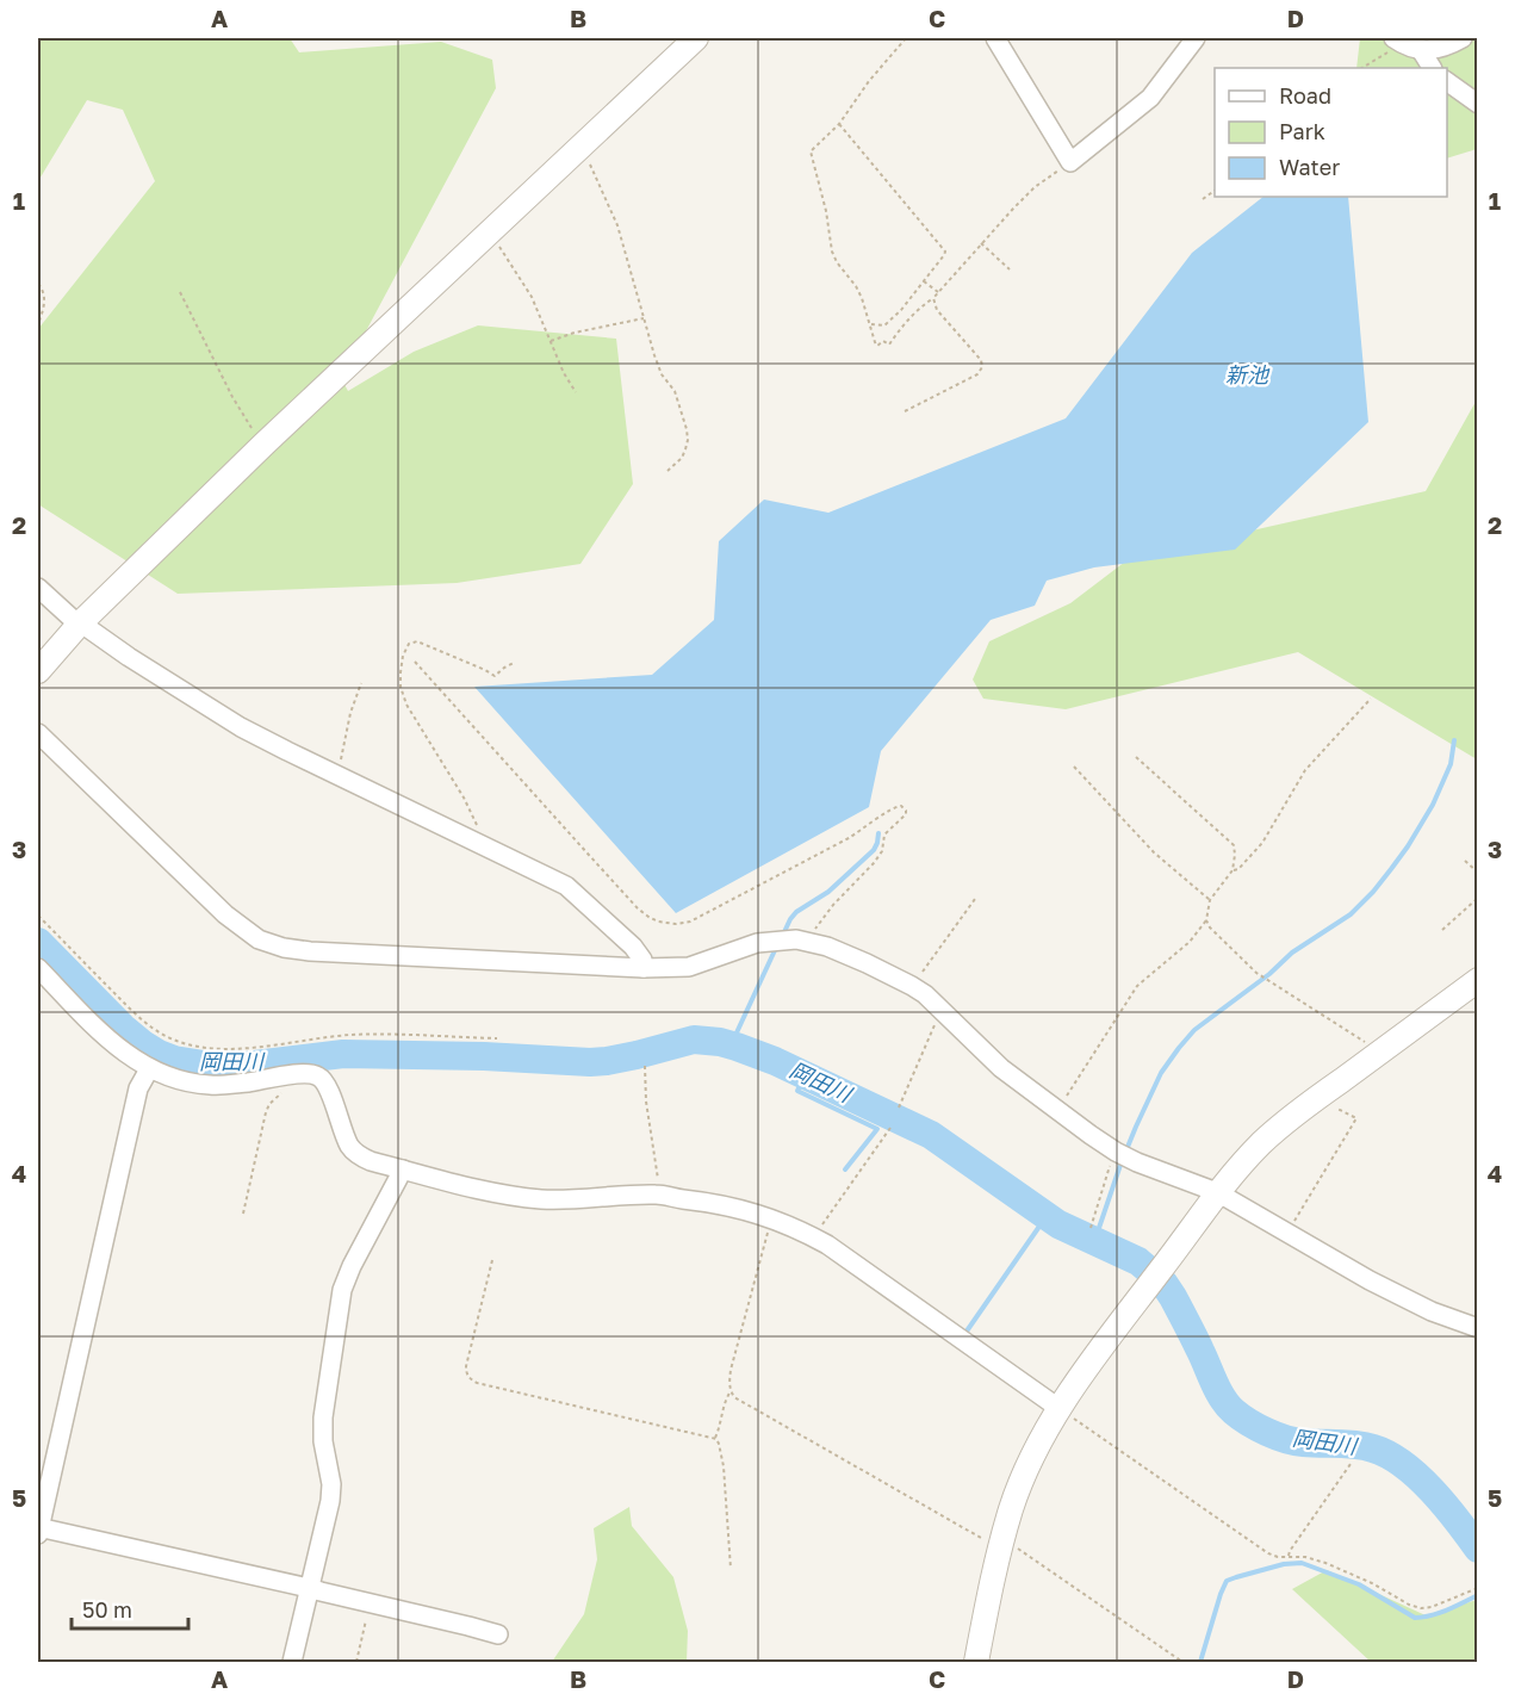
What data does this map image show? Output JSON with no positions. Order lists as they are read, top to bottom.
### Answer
{
  "water": ["新池", "岡田川"],
  "legend": ["Road", "Park", "Water"],
  "scale_bar": "50 m",
  "grid": {
    "columns": [
      "A",
      "B",
      "C",
      "D"
    ],
    "rows": [
      "1",
      "2",
      "3",
      "4",
      "5"
    ]
  }
}
